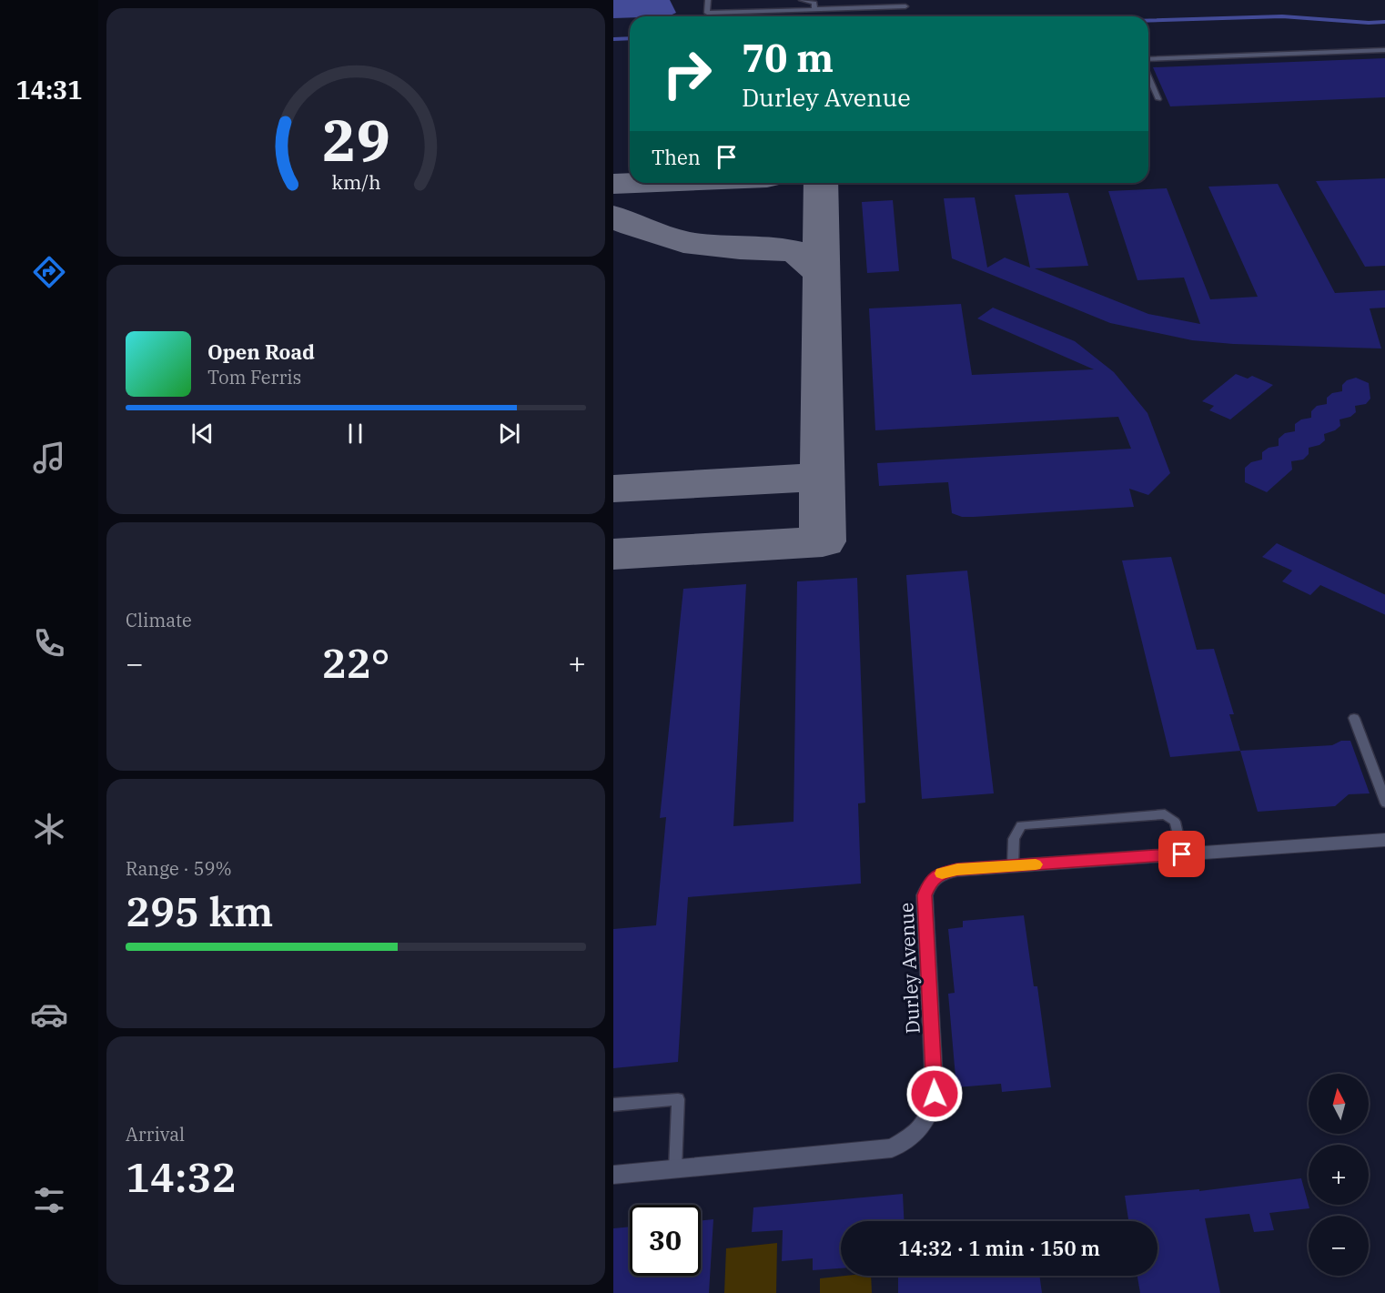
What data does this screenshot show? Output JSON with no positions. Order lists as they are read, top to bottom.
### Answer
{
  "streets": {
    "street": ["Durley Avenue"]
  },
  "north": "top",
  "page": {
    "tabs": "14:31",
    "turn": ["70 m", "Durley Avenue"],
    "then": "Then",
    "song": ["Open Road", "Tom Ferris"],
    "tile": [
      "Climate",
      ["Range · 59%", "295 km"],
      ["Arrival", "14:32"]
    ],
    "heat": ["−", "22°", "+"],
    "map_buttons": ["+", "−"],
    "limit": "30",
    "trip": "14:32 · 1 min · 150 m",
    "gauge": ["29", "km/h"]
  }
}
